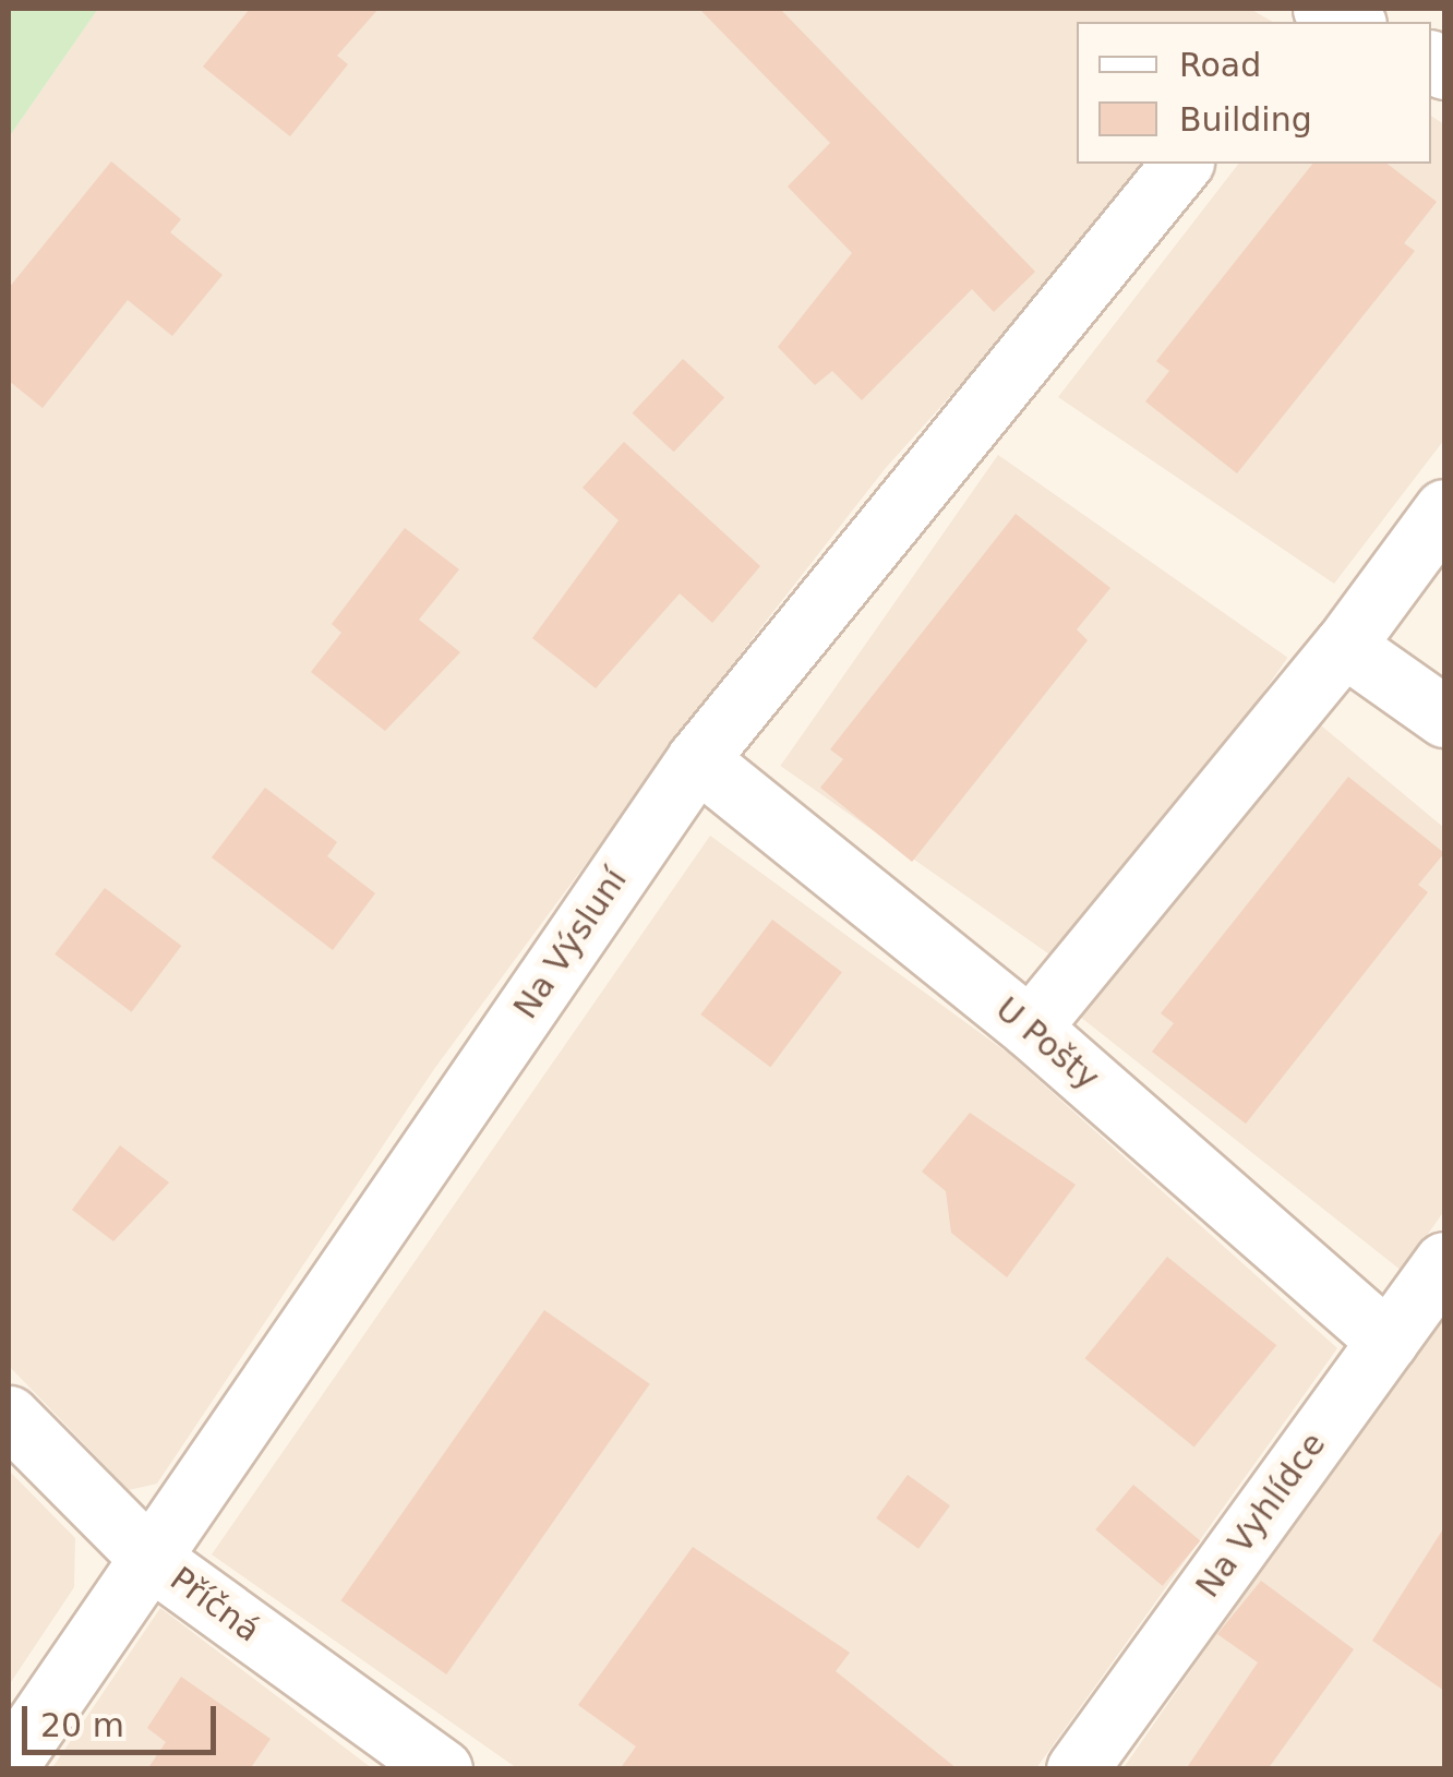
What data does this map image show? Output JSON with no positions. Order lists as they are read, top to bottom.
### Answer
{
  "streets": {
    "street": [
      "Na Výsluní",
      "U Pošty",
      "Na Vyhlídce",
      "Příčná"
    ]
  },
  "crossings": [
    ["Na Výsluní", "U Pošty"],
    ["Na Výsluní", "Příčná"],
    ["U Pošty", "Na Vyhlídce"]
  ],
  "legend": ["Road", "Building"],
  "scale_bar": "20 m"
}
